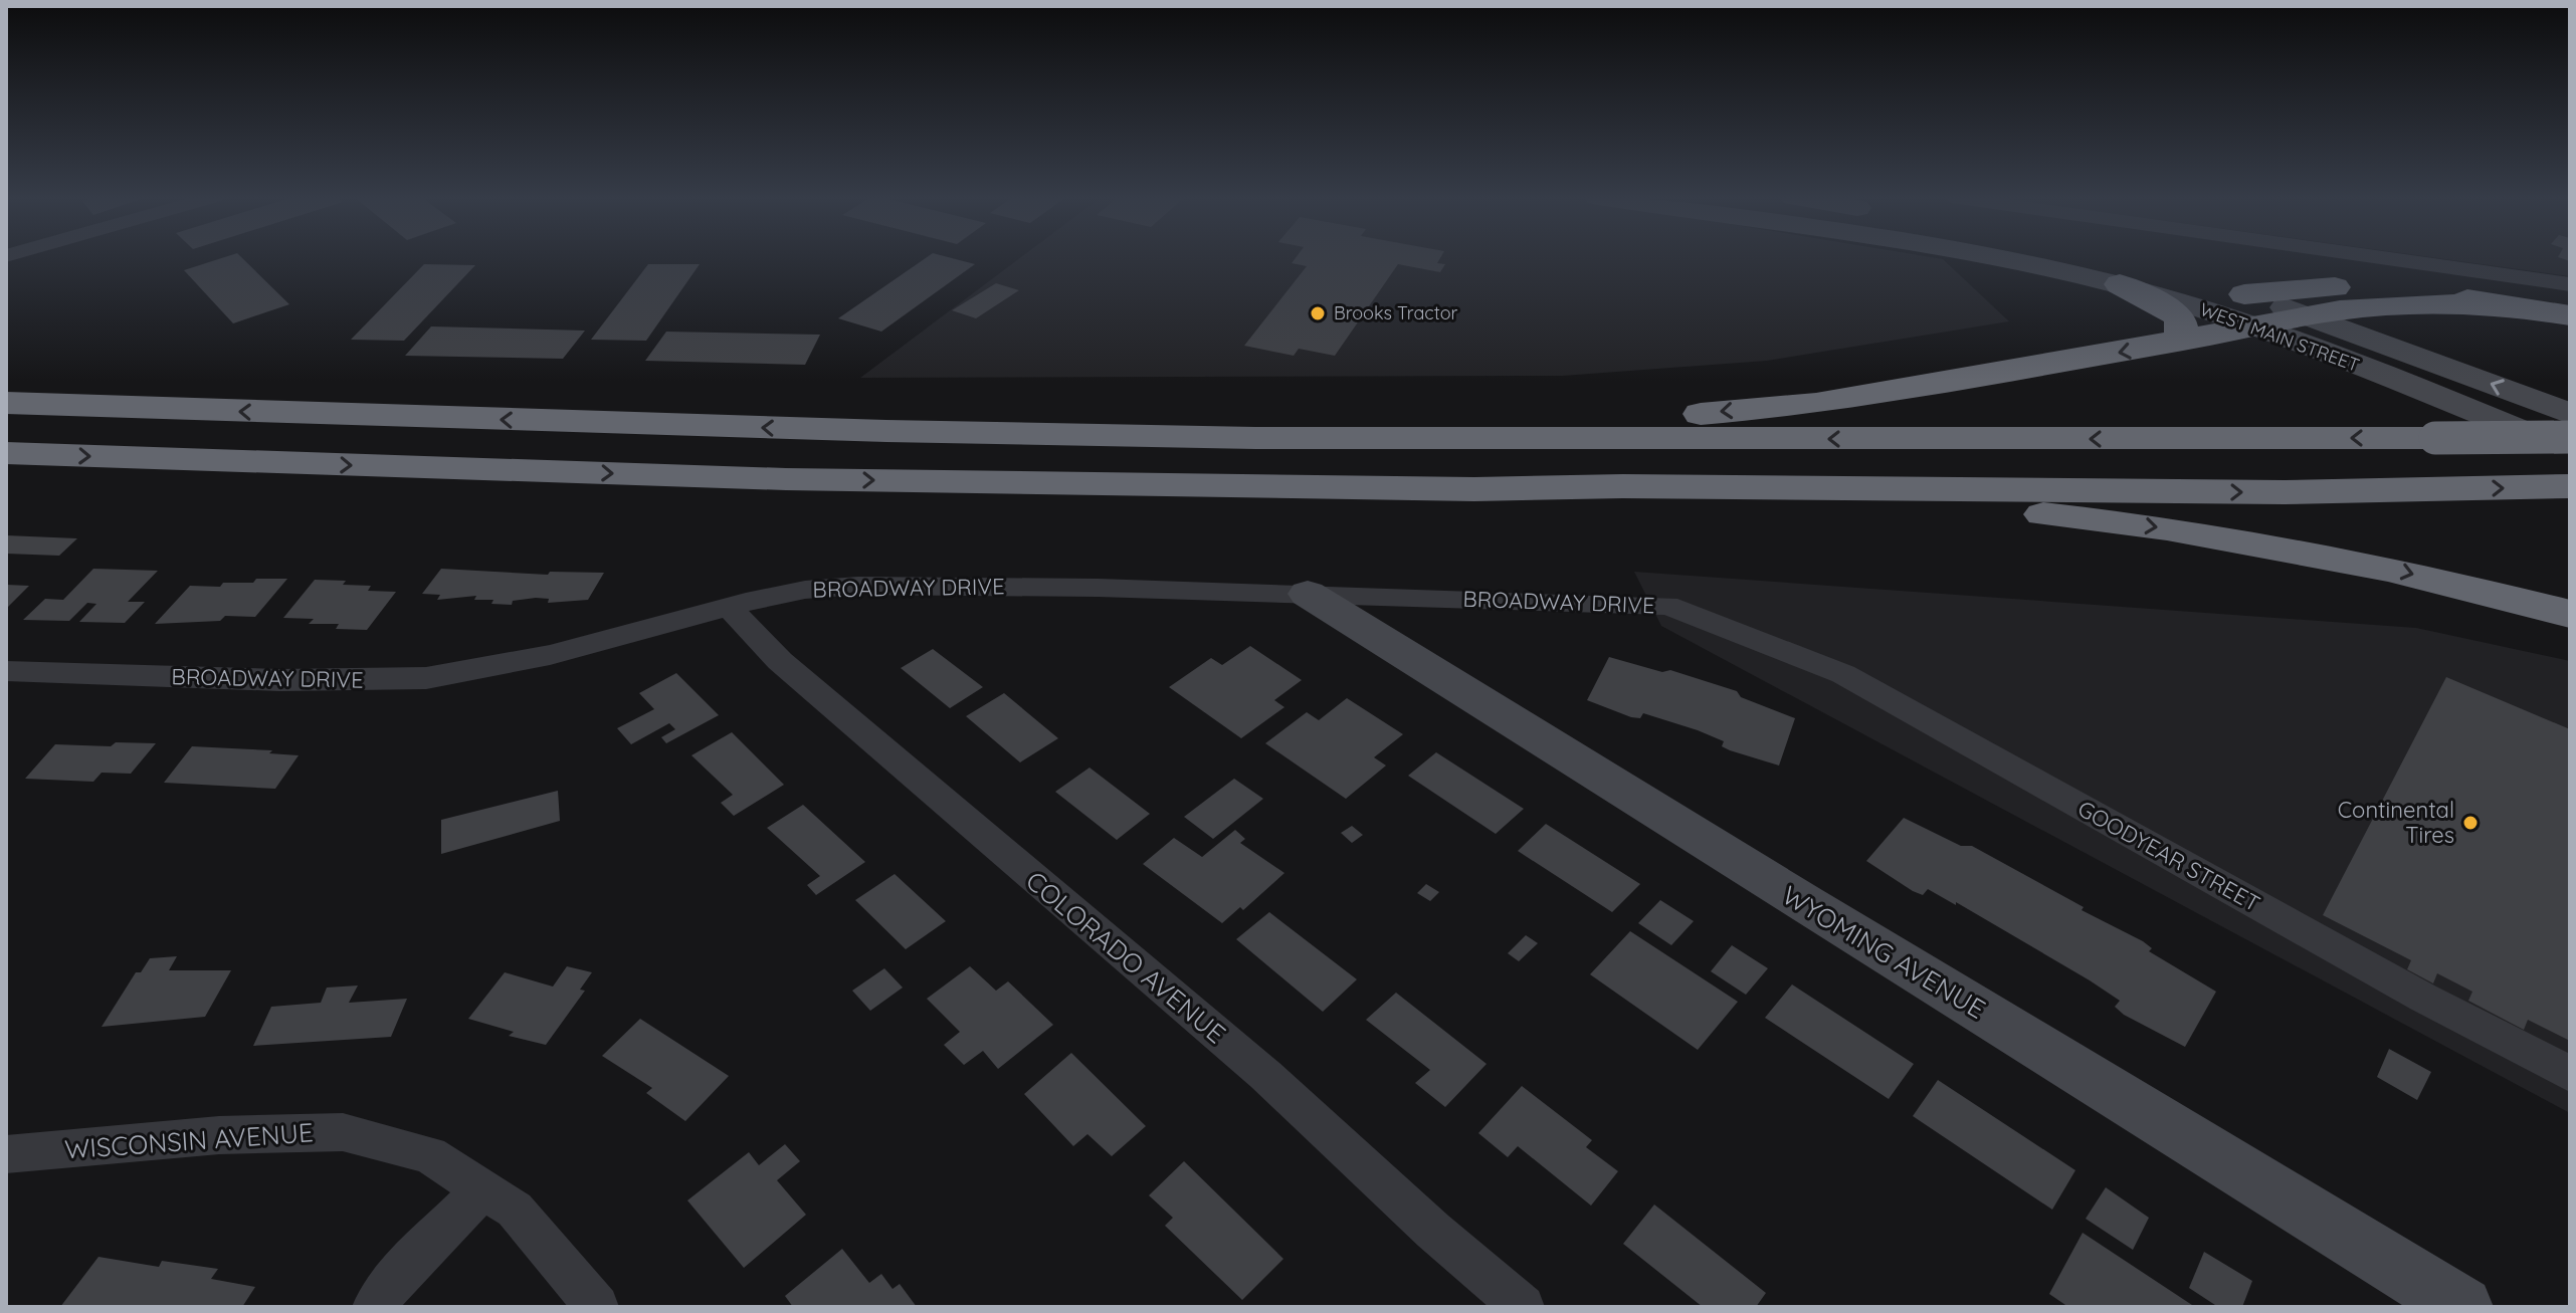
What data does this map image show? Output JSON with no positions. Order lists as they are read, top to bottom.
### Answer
{
  "streets": {
    "main road": ["WEST MAIN STREET", "WYOMING AVENUE"],
    "street": [
      "BROADWAY DRIVE",
      "GOODYEAR STREET",
      "COLORADO AVENUE",
      "WISCONSIN AVENUE"
    ]
  },
  "crossings": [
    ["BROADWAY DRIVE", "GOODYEAR STREET"],
    ["BROADWAY DRIVE", "WYOMING AVENUE"],
    ["BROADWAY DRIVE", "COLORADO AVENUE"]
  ],
  "places": ["Brooks Tractor", "Continental Tires"]
}
